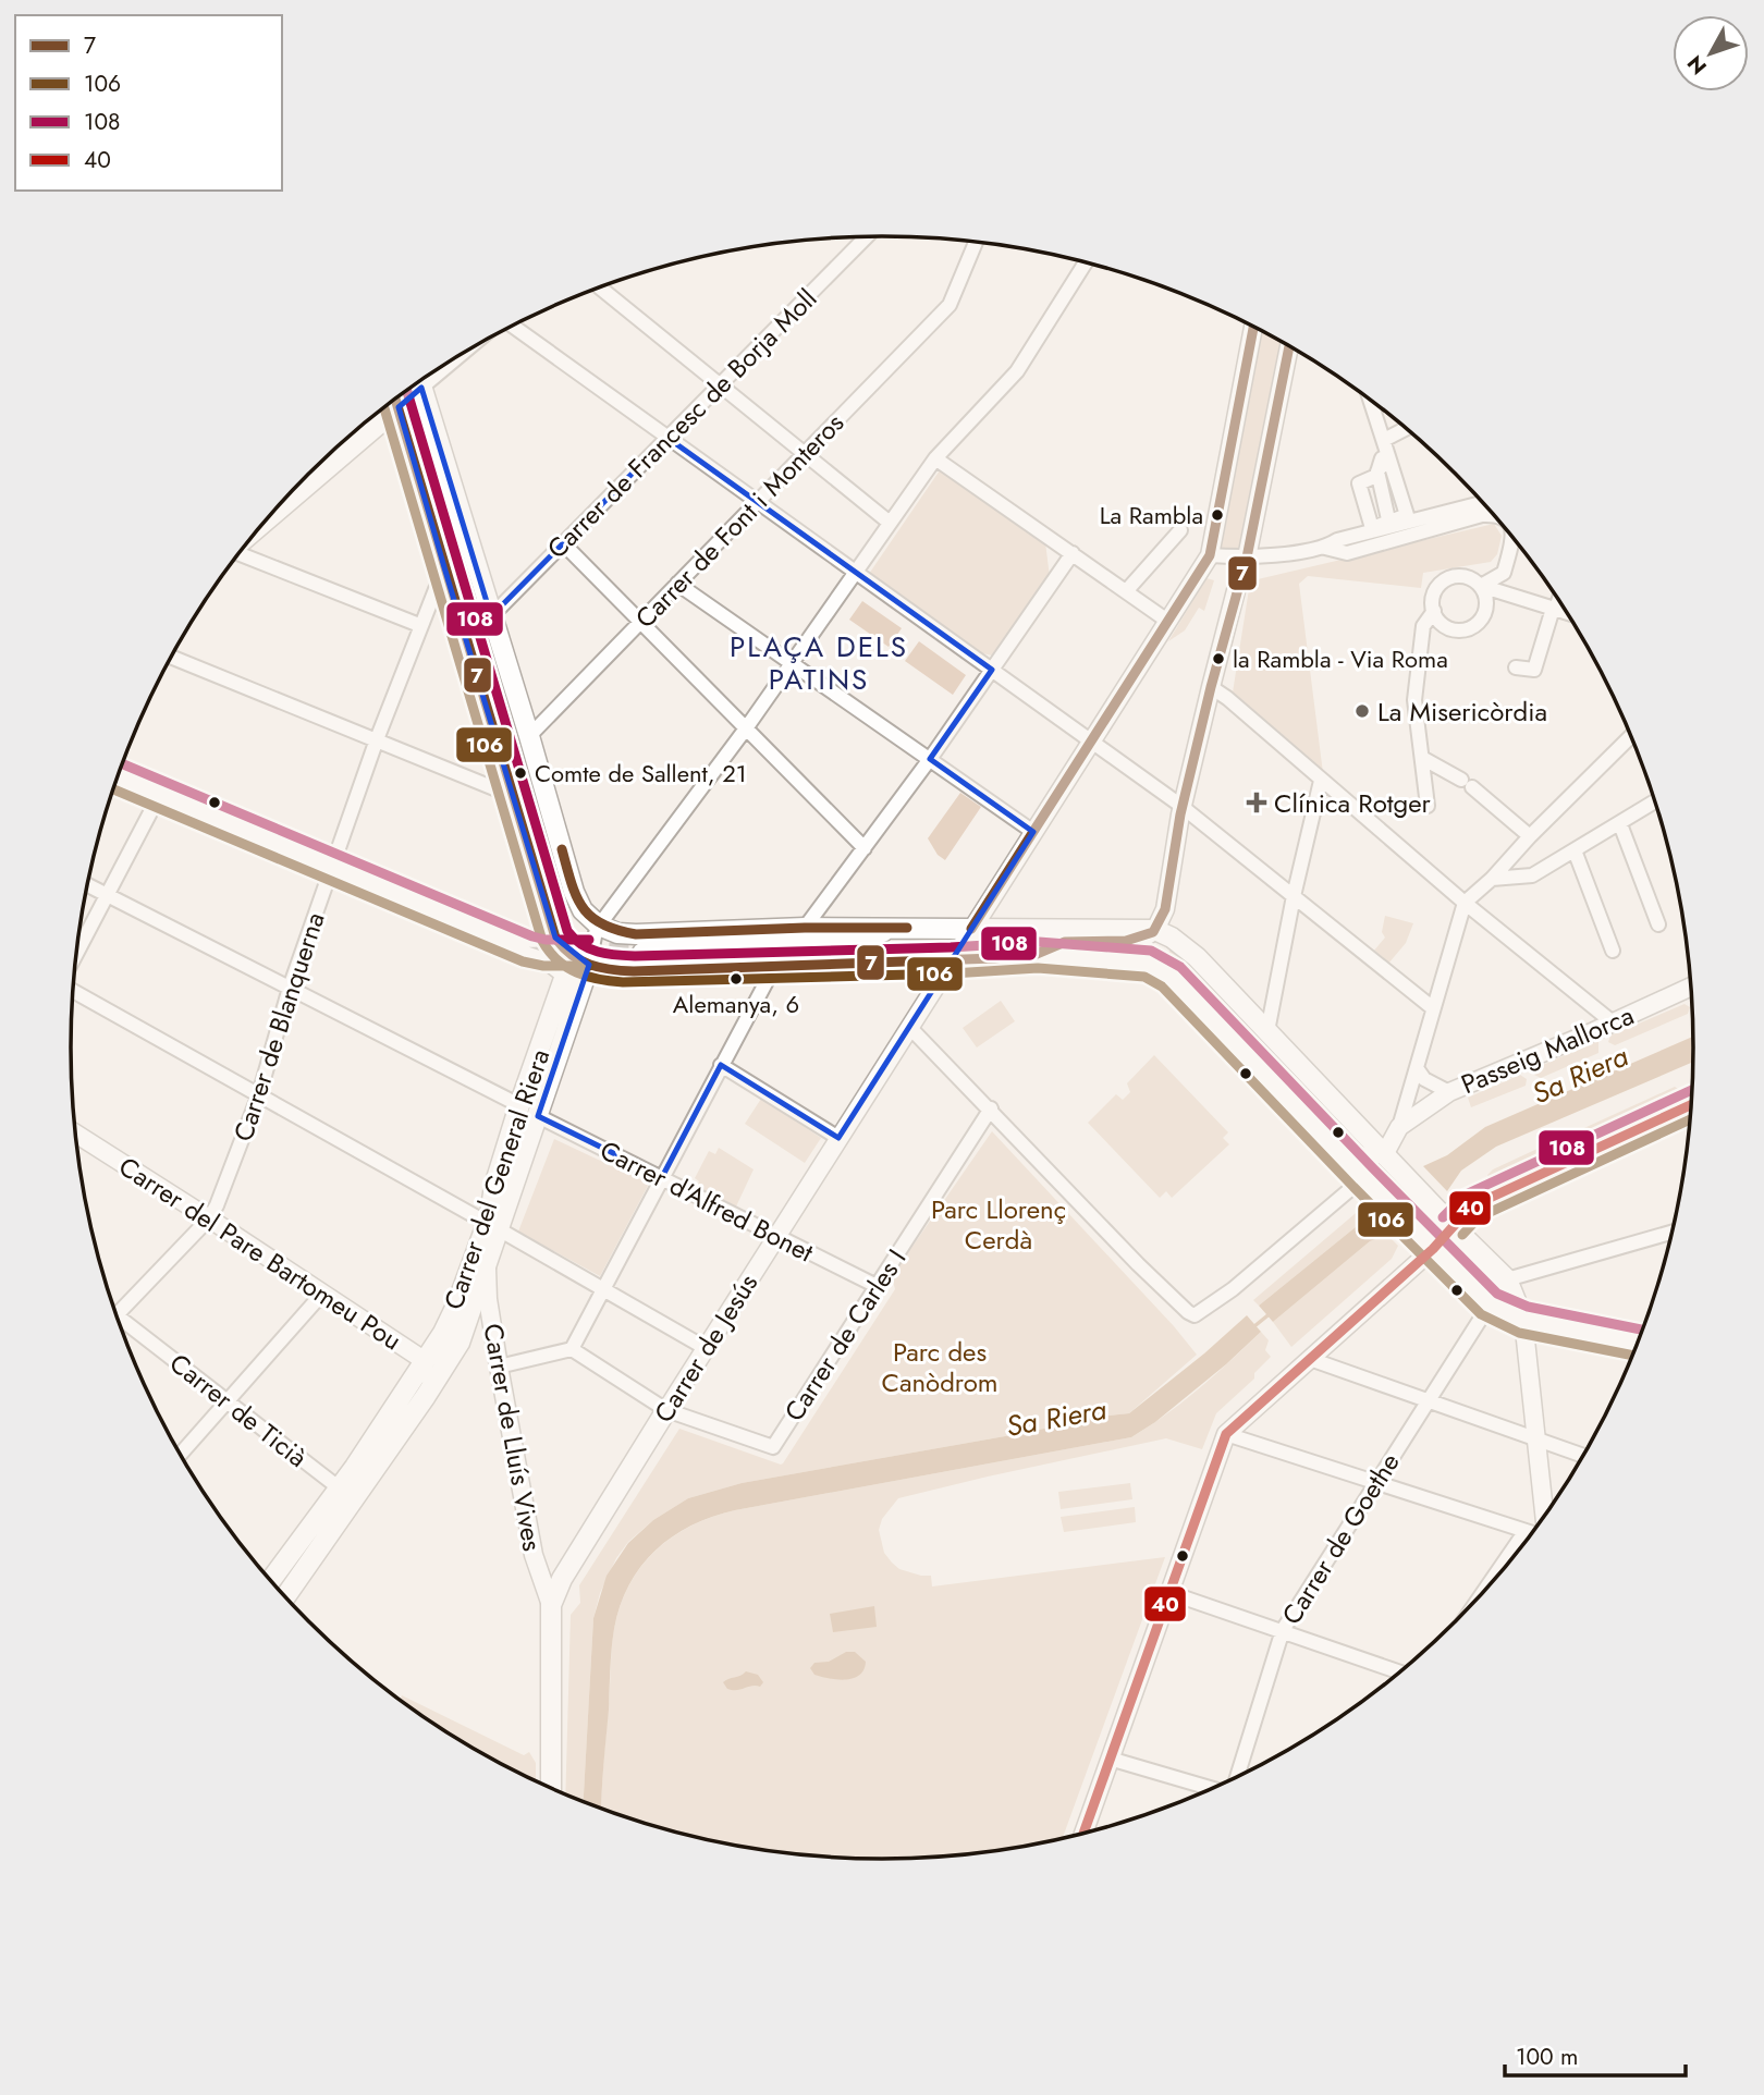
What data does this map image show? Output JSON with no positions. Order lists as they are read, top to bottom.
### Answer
{
  "streets": {
    "main road": ["Carrer del General Riera", "Carrer de Jesús"],
    "street": [
      "Carrer de Francesc de Borja Moll",
      "Carrer de Font i Monteros",
      "Carrer de Blanquerna",
      "Passeig Mallorca",
      "Carrer d'Alfred Bonet",
      "Carrer del Pare Bartomeu Pou",
      "Carrer de Carles I",
      "Carrer de Ticià",
      "Carrer de Lluís Vives",
      "Carrer de Goethe"
    ]
  },
  "crossings": [
    ["Carrer de Blanquerna", "Carrer del Pare Bartomeu Pou"],
    ["Carrer del General Riera", "Carrer d'Alfred Bonet"],
    ["Carrer del General Riera", "Carrer del Pare Bartomeu Pou"],
    ["Carrer del General Riera", "Carrer de Ticià"],
    ["Carrer del General Riera", "Carrer de Lluís Vives"],
    ["Carrer d'Alfred Bonet", "Carrer de Carles I"],
    ["Carrer d'Alfred Bonet", "Carrer de Jesús"],
    ["Carrer de Carles I", "Carrer de Jesús"],
    ["Carrer de Jesús", "Carrer de Lluís Vives"]
  ],
  "districts": ["PLAÇA DELS PATINS"],
  "water": ["Sa Riera"],
  "parks": ["Parc Llorenç Cerdà", "Parc des Canòdrom"],
  "places": {
    "other": [
      "La Rambla",
      "la Rambla - Via Roma",
      "La Misericòrdia",
      "Comte de Sallent, 21",
      "Alemanya, 6"
    ],
    "health": ["Clínica Rotger"]
  },
  "lines": [
    "transit line 7",
    "transit line 108",
    "transit line 106",
    "transit line 40"
  ],
  "legend": [
    "7",
    "106",
    "108",
    "40"
  ],
  "scale_bar": "100 m",
  "north": "bottom left"
}
